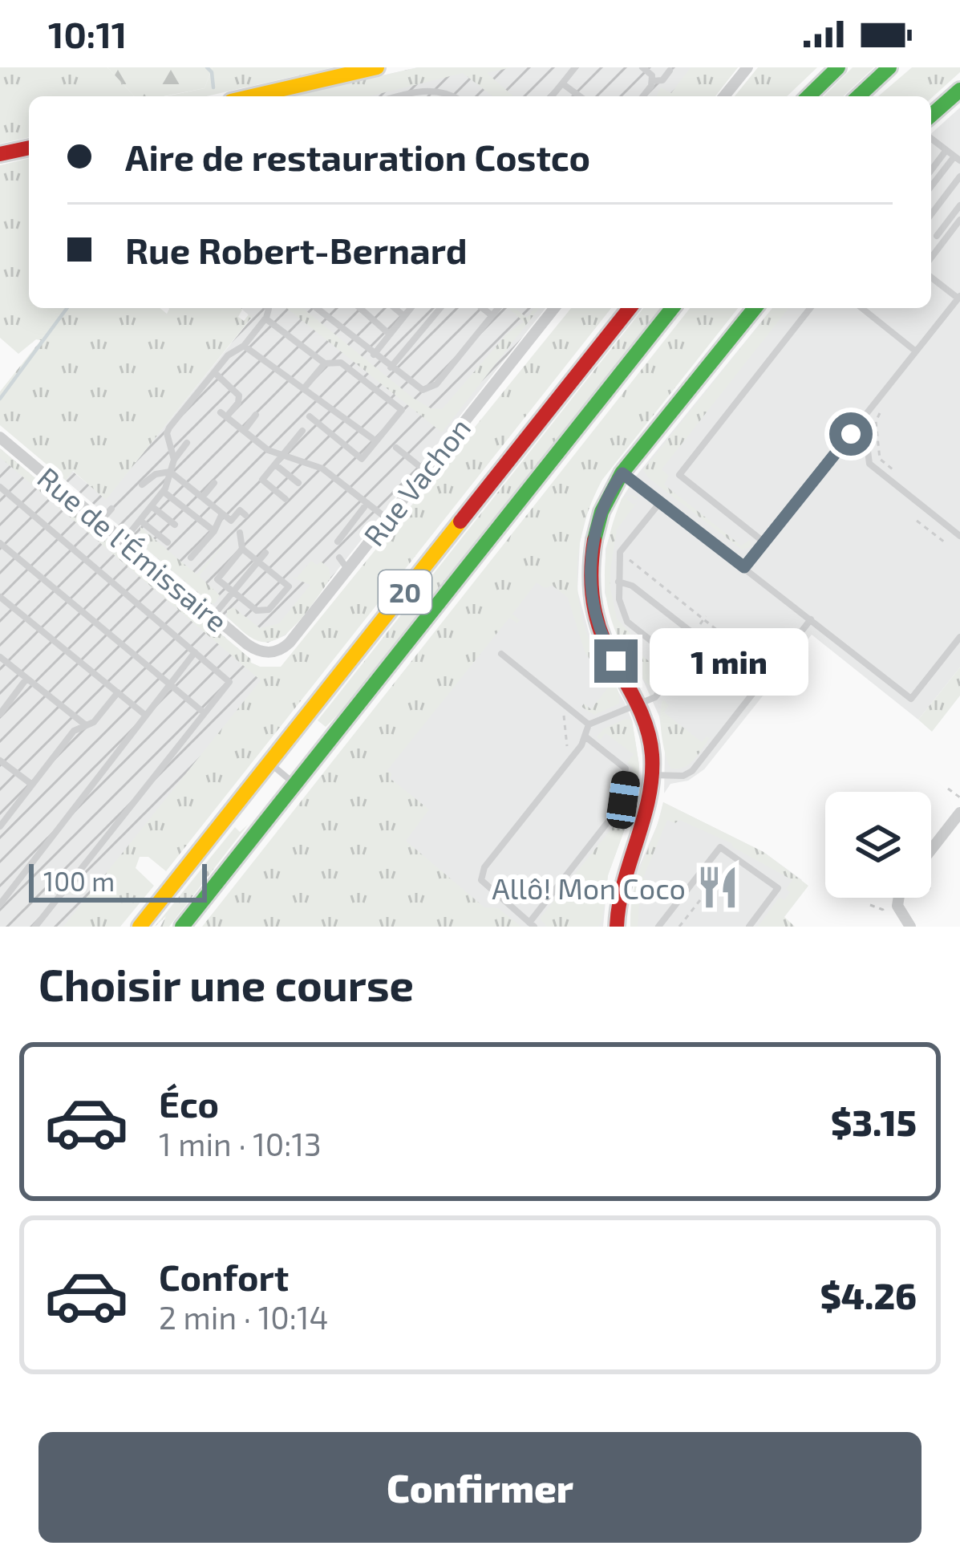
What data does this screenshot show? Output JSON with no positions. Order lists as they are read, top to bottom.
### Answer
{
  "streets": {
    "main road": ["20"],
    "street": ["Rue Vachon", "Rue de l'Émissaire"]
  },
  "crossings": [
    ["Rue Vachon", "Rue de l'Émissaire"]
  ],
  "places": {
    "restaurant": ["Allô! Mon Coco"]
  },
  "scale_bar": "100 m",
  "page": {
    "status": "10:11",
    "banner": ["Aire de restauration Costco", "Rue Robert-Bernard"],
    "bubble": "1 min",
    "scale": "100 m",
    "heading": "Choisir une course",
    "list": [
      {
        "name": "Éco",
        "note": "1 min · 10:13",
        "value": "$3.15"
      },
      {
        "name": "Confort",
        "note": "2 min · 10:14",
        "value": "$4.26"
      }
    ],
    "buttons": "Confirmer"
  }
}
